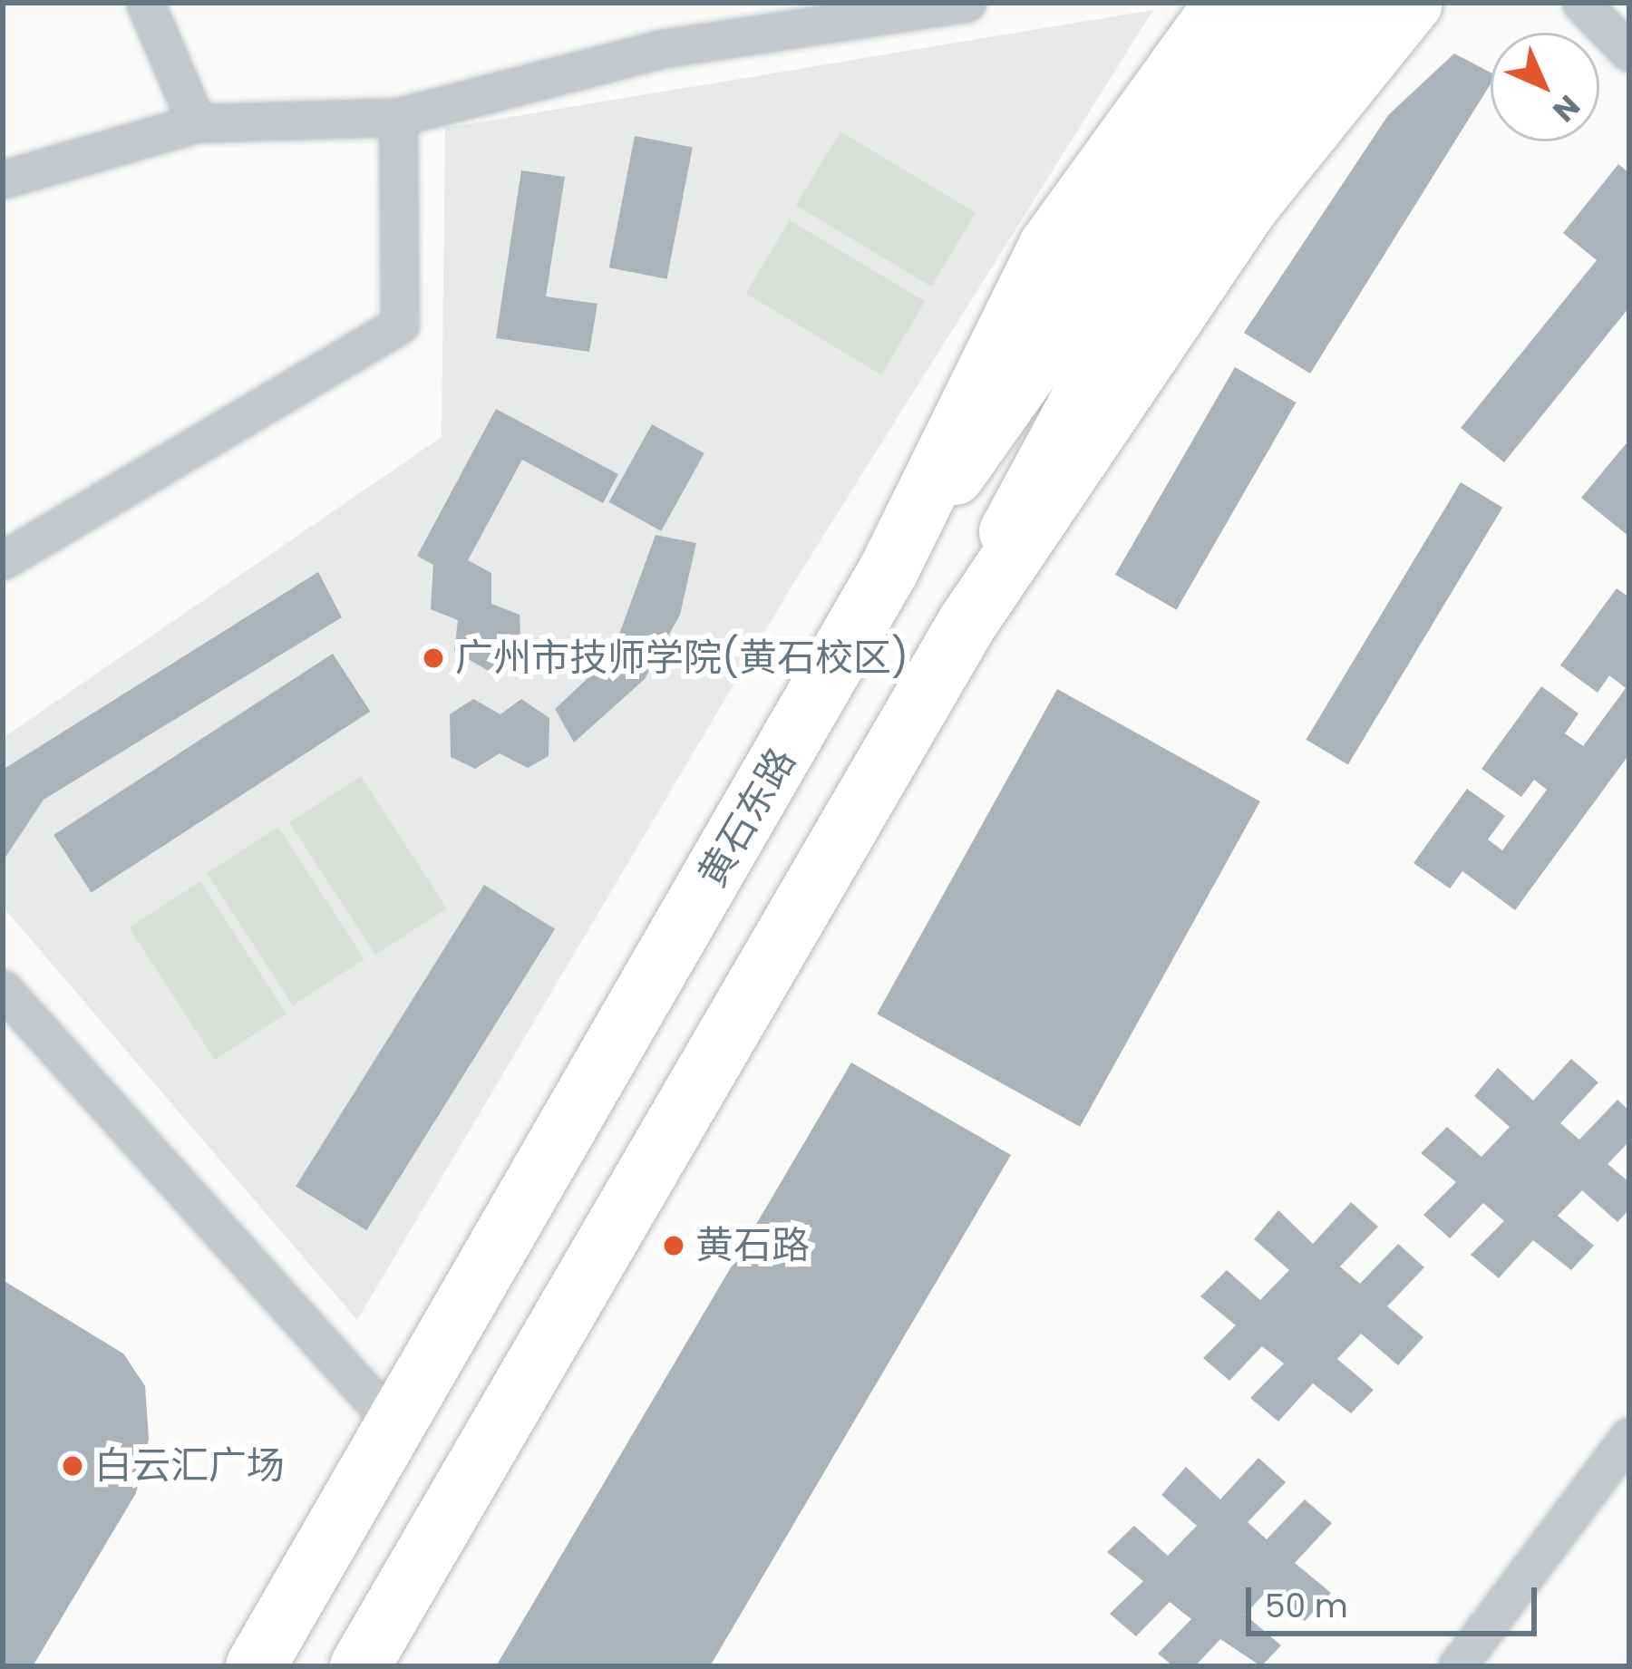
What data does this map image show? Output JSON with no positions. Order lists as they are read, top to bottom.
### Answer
{
  "streets": {
    "highway": ["黄石东路"]
  },
  "places": ["广州市技师学院(黄石校区)", "黄石路", "白云汇广场"],
  "scale_bar": "50 m",
  "north": "bottom right"
}
